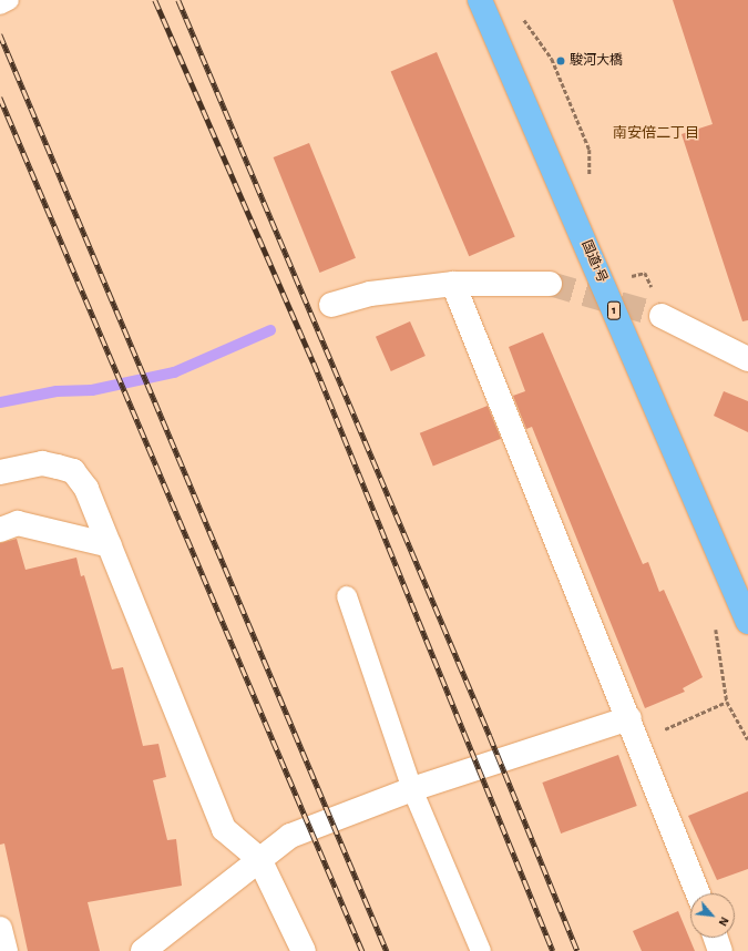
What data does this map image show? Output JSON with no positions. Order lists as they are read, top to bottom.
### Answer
{
  "streets": {
    "highway": ["国道1号", "1"]
  },
  "districts": ["南安倍二丁目"],
  "places": ["駿河大橋"],
  "north": "bottom right"
}
